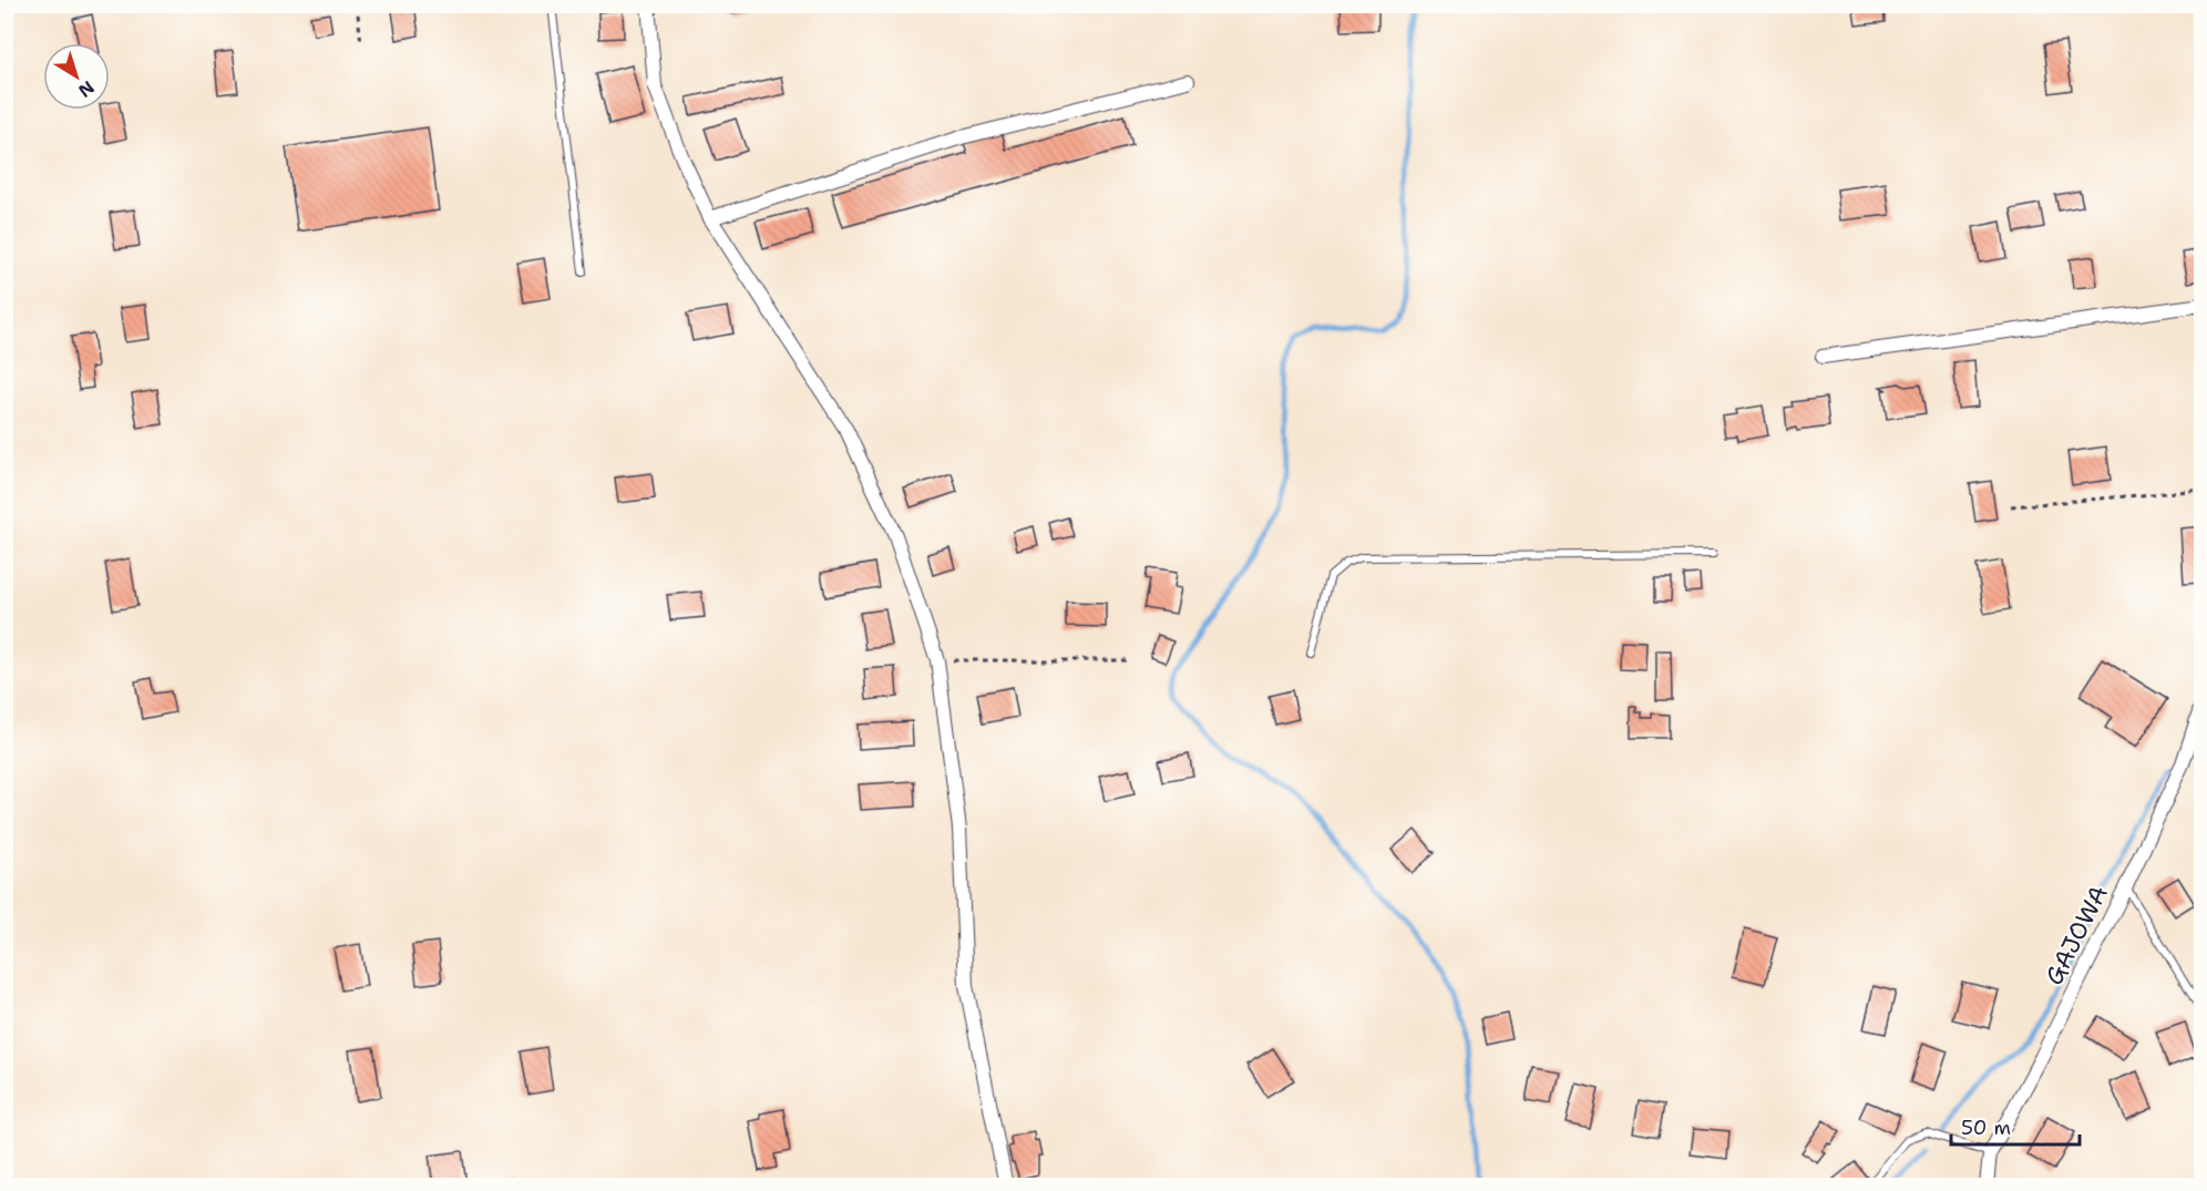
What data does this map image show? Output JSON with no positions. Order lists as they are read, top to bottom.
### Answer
{
  "streets": {
    "street": ["GAJOWA"]
  },
  "scale_bar": "50 m",
  "north": "bottom right"
}
